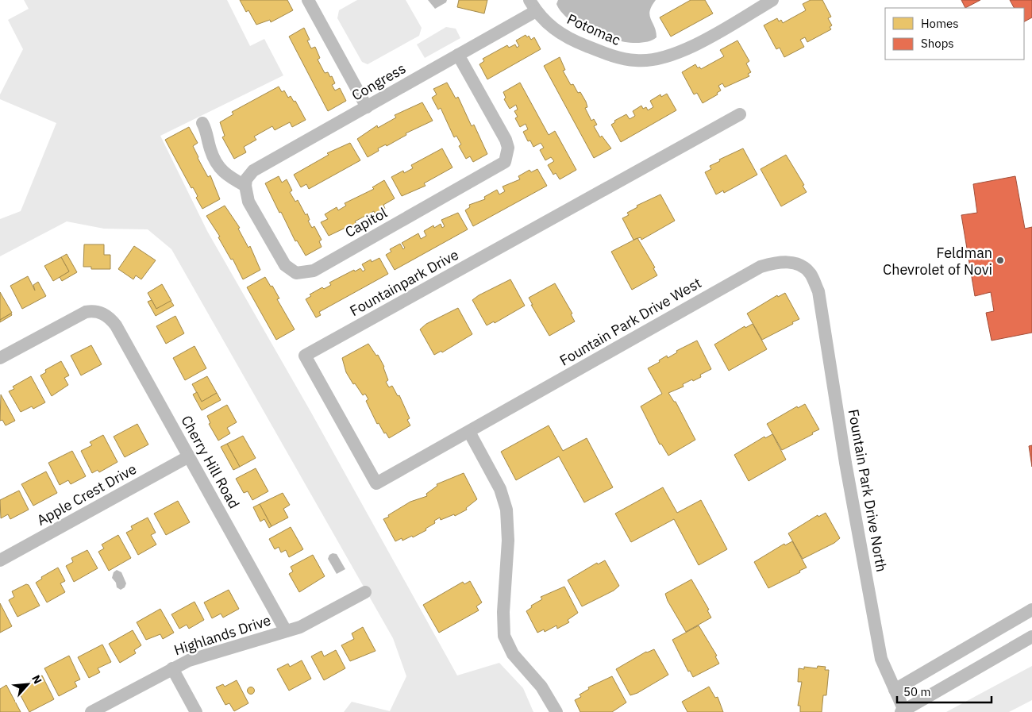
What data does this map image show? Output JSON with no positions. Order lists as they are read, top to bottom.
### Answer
{
  "streets": {
    "street": [
      "Potomac",
      "Congress",
      "Capitol",
      "Fountainpark Drive",
      "Fountain Park Drive West",
      "Cherry Hill Road",
      "Fountain Park Drive North",
      "Apple Crest Drive",
      "Highlands Drive"
    ]
  },
  "crossings": [
    ["Potomac", "Congress"],
    ["Congress", "Capitol"],
    ["Fountainpark Drive", "Fountain Park Drive West"],
    ["Fountain Park Drive West", "Fountain Park Drive North"],
    ["Cherry Hill Road", "Apple Crest Drive"],
    ["Cherry Hill Road", "Highlands Drive"]
  ],
  "places": ["Feldman Chevrolet of Novi"],
  "legend": ["Homes", "Shops"],
  "scale_bar": "50 m",
  "north": "top right"
}
